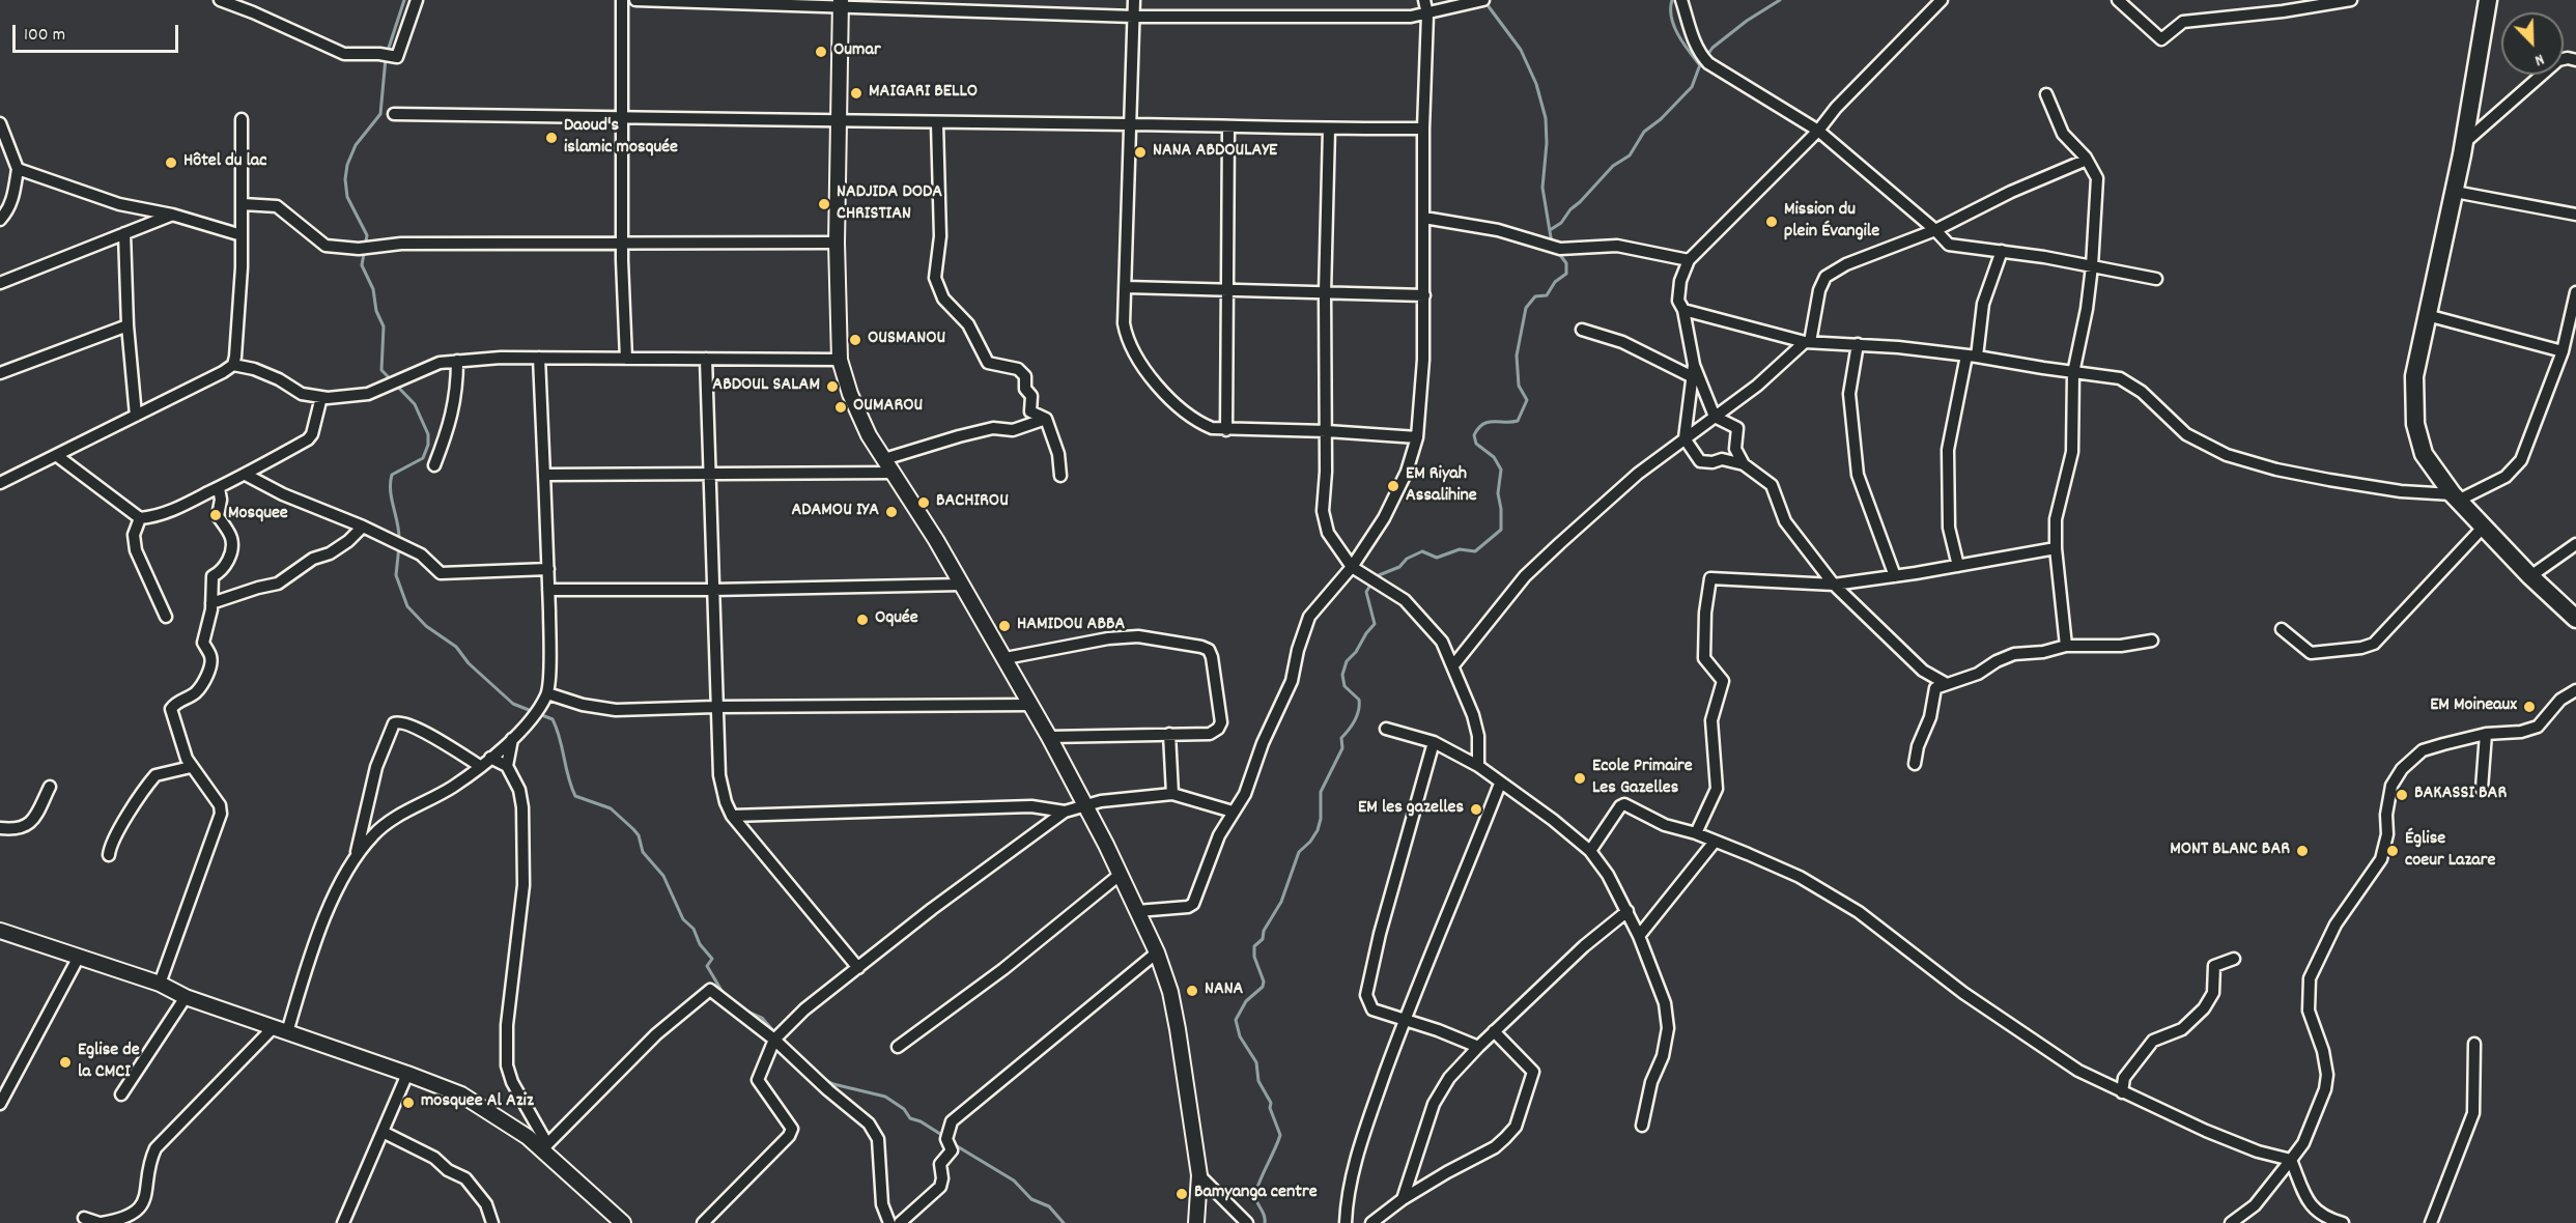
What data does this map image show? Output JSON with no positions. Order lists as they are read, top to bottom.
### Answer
{
  "places": [
    "Oumar",
    "MAIGARI BELLO",
    "Daoud's islamic mosquée",
    "NANA ABDOULAYE",
    "Hôtel du lac",
    "NADJIDA DODA CHRISTIAN",
    "Mission du plein Évangile",
    "OUSMANOU",
    "ABDOUL SALAM",
    "OUMAROU",
    "EM Riyah Assalihine",
    "BACHIROU",
    "ADAMOU IYA",
    "Mosquee",
    "Oquée",
    "HAMIDOU ABBA",
    "EM Moineaux",
    "Ecole Primaire Les Gazelles",
    "BAKASSI BAR",
    "EM les gazelles",
    "MONT BLANC BAR",
    "Église coeur Lazare",
    "NANA",
    "Eglise de la CMCI",
    "mosquee Al Aziz",
    "Bamyanga centre"
  ],
  "scale_bar": "100 m",
  "north": "bottom right"
}
